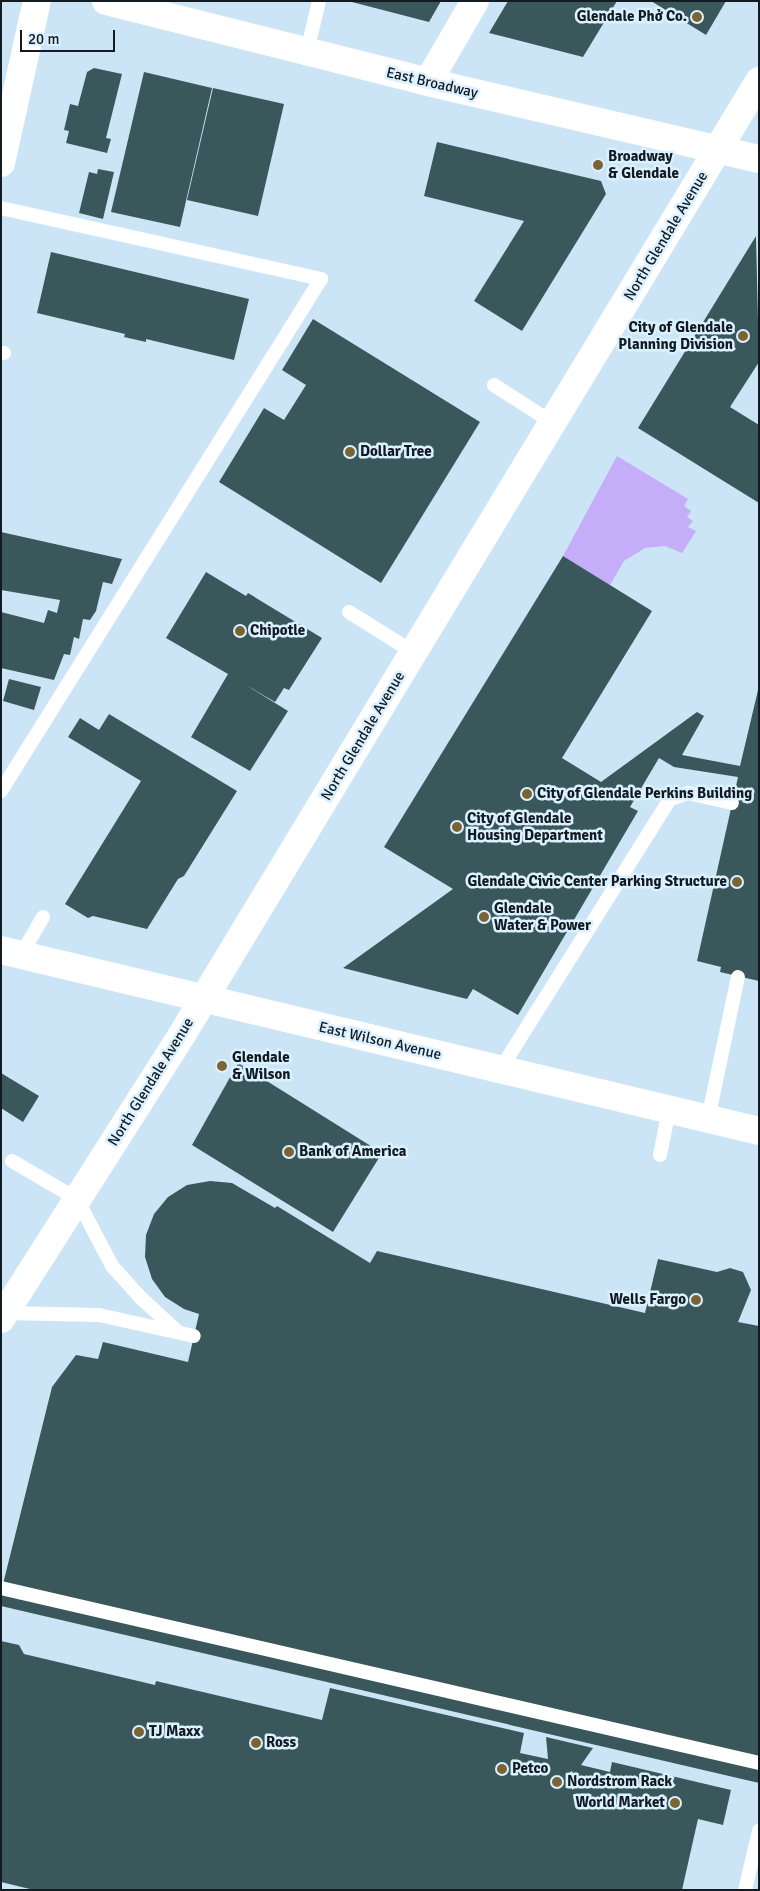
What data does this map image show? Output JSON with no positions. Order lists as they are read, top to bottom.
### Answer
{
  "streets": {
    "main road": ["East Broadway", "North Glendale Avenue", "East Wilson Avenue"]
  },
  "crossings": [
    ["East Broadway", "North Glendale Avenue"],
    ["North Glendale Avenue", "East Wilson Avenue"]
  ],
  "places": [
    "Glendale Phở Co.",
    "Broadway & Glendale",
    "City of Glendale Planning Division",
    "Dollar Tree",
    "Chipotle",
    "City of Glendale Perkins Building",
    "City of Glendale Housing Department",
    "Glendale Civic Center Parking Structure",
    "Glendale Water & Power",
    "Glendale & Wilson",
    "Bank of America",
    "Wells Fargo",
    "TJ Maxx",
    "Ross",
    "Petco",
    "Nordstrom Rack",
    "World Market"
  ],
  "scale_bar": "20 m"
}
